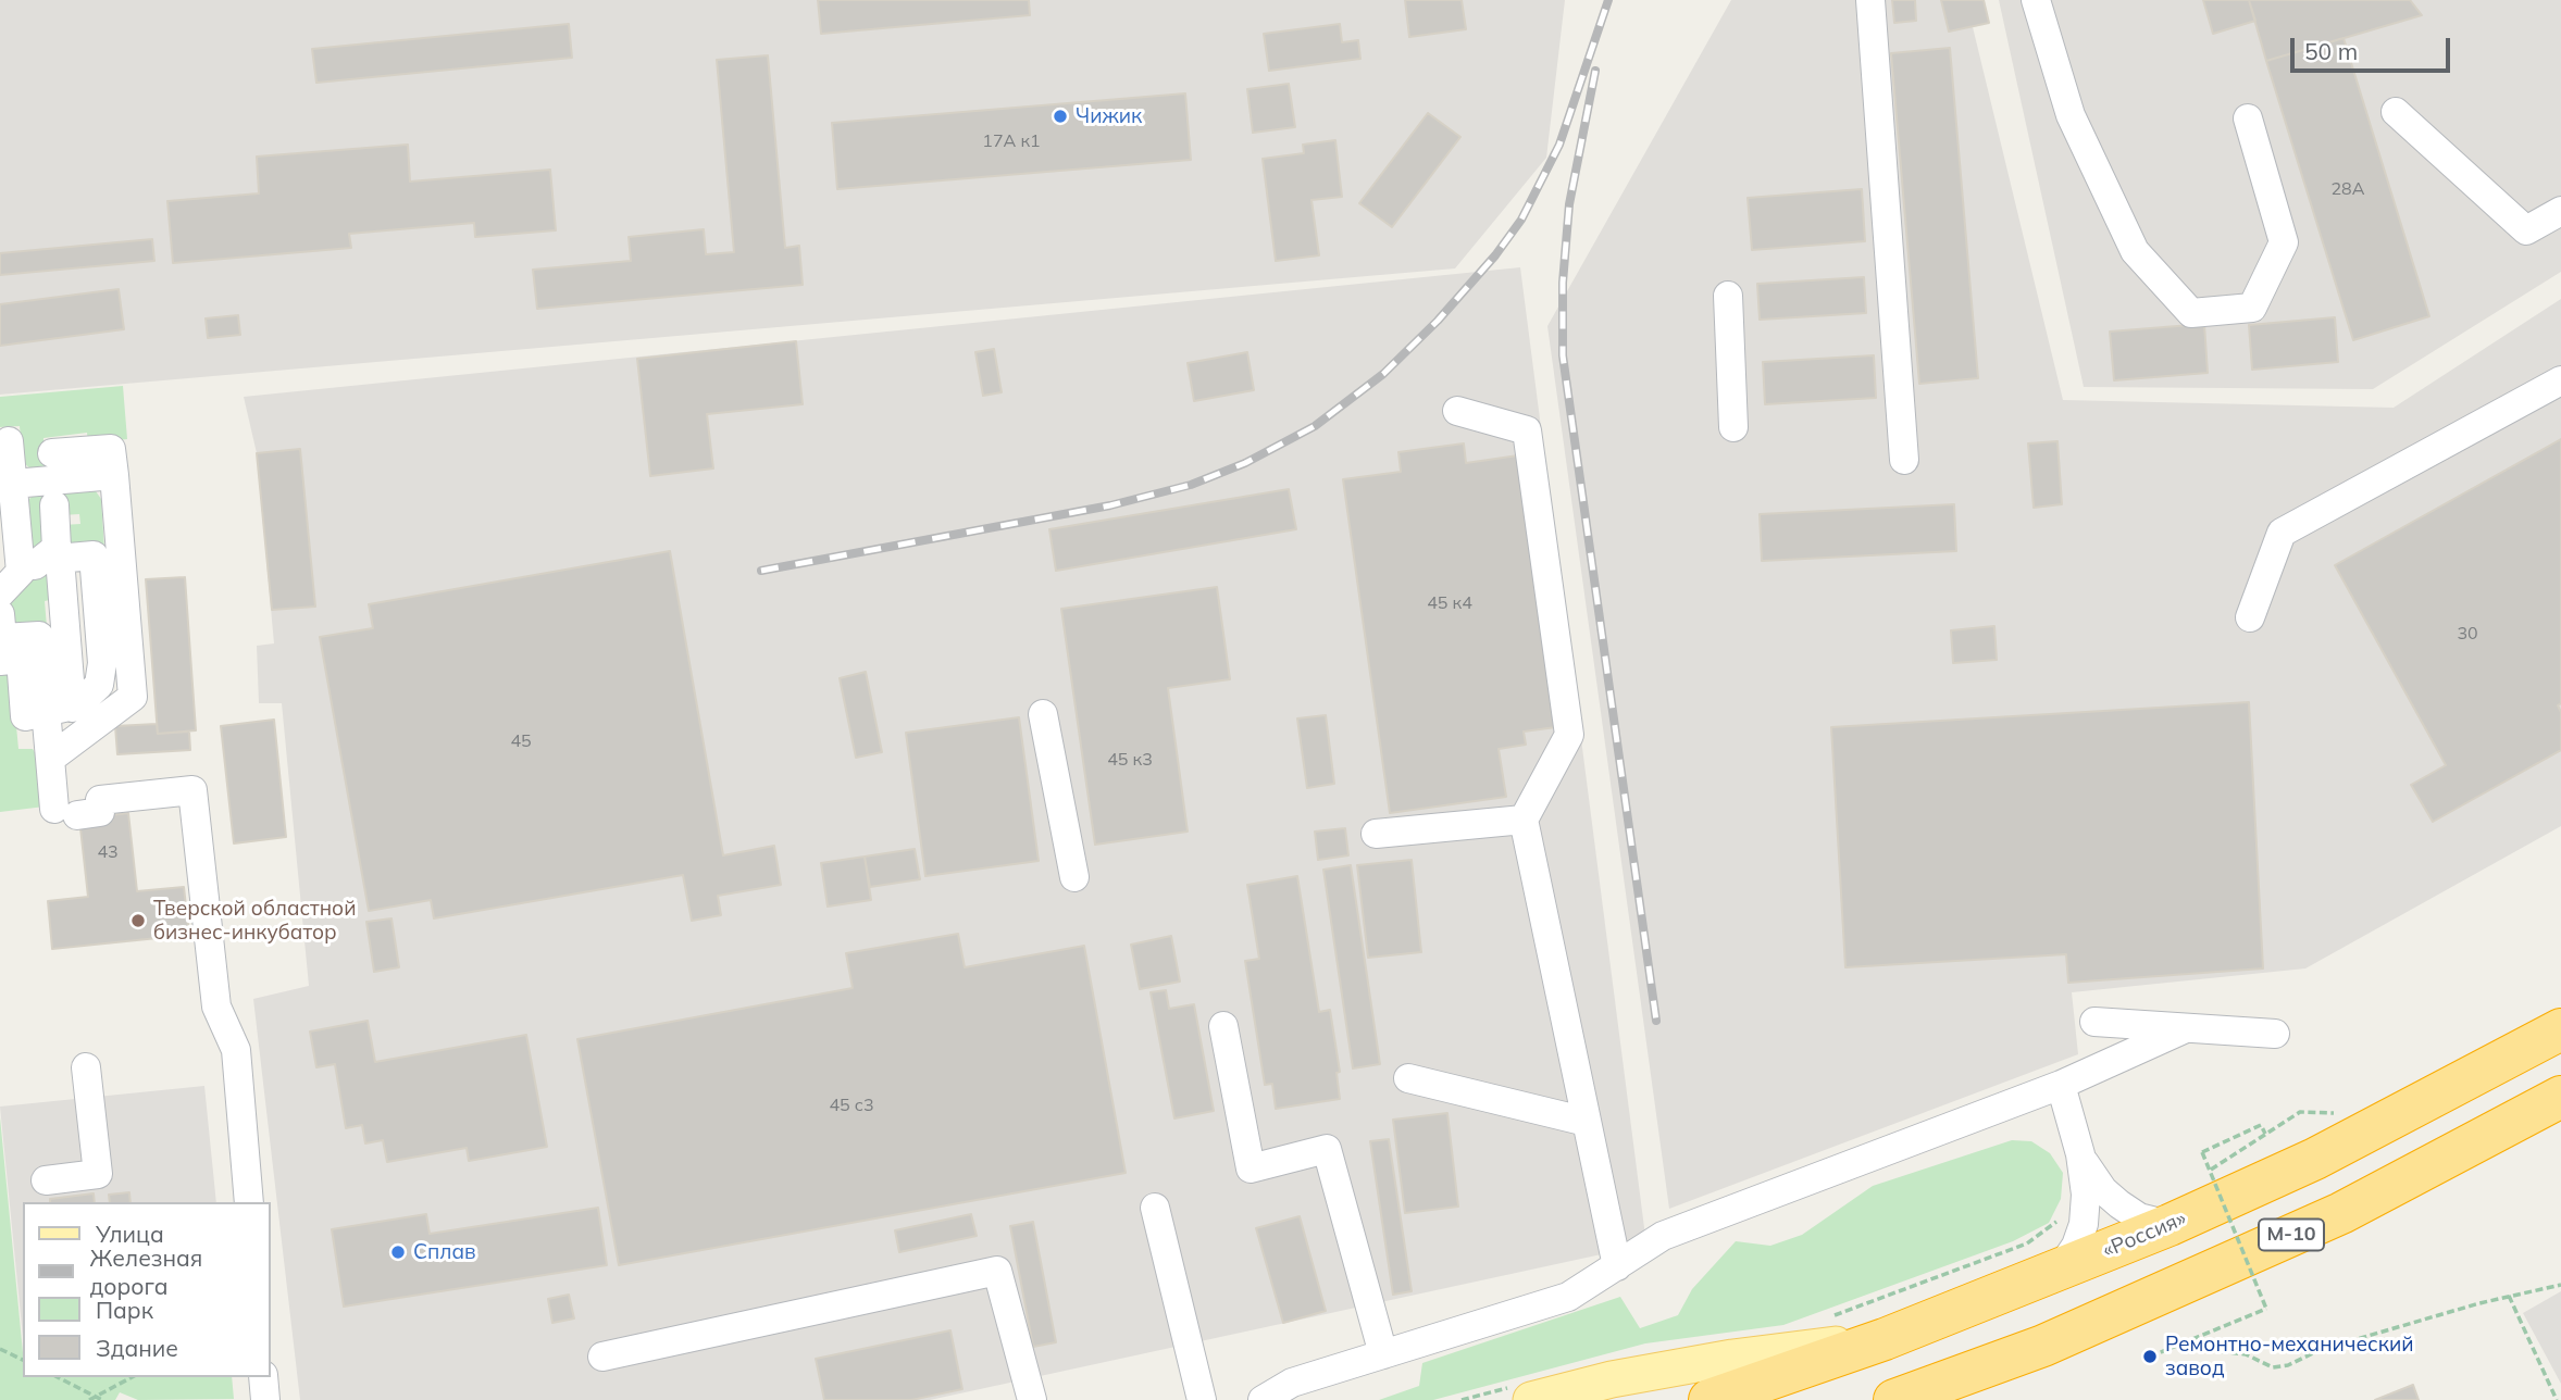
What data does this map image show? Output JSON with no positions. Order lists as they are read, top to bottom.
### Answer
{
  "streets": {
    "highway": ["«Россия»", "М-10"]
  },
  "places": [
    "Чижик",
    "Тверской областной бизнес-инкубатор",
    "Сплав",
    "Ремонтно-механический завод"
  ],
  "house_numbers": [
    "17А к1",
    "28А",
    "45 к4",
    "30",
    "45",
    "45 к3",
    "43",
    "45 с3"
  ],
  "legend": [
    "Улица",
    "Железная дорога",
    "Парк",
    "Здание"
  ],
  "scale_bar": "50 m"
}
